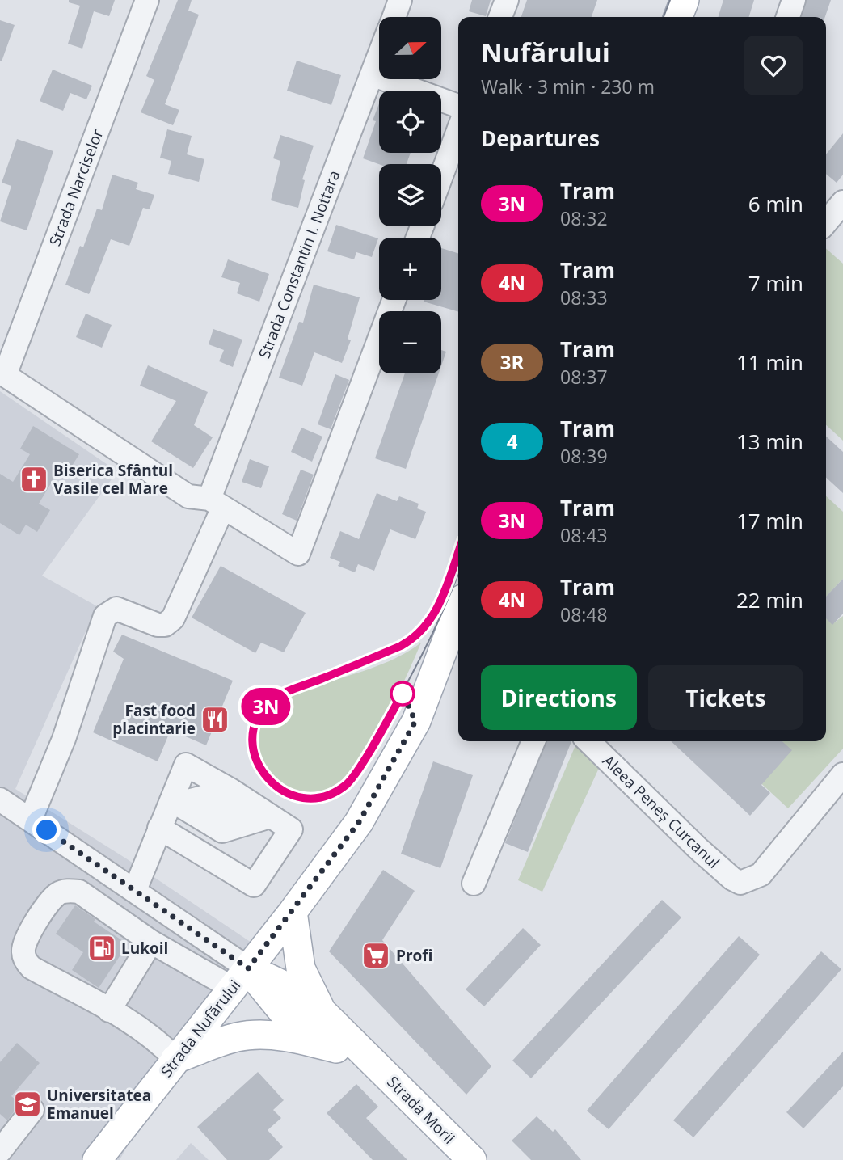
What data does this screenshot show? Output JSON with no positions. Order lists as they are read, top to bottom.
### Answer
{
  "streets": {
    "main road": ["Strada Nufărului", "Strada Morii"],
    "street": ["Strada Narciselor", "Strada Constantin I. Nottara", "Aleea Peneș Curcanul"]
  },
  "crossings": [
    ["Strada Nufărului", "Strada Morii"]
  ],
  "places": {
    "church": ["Biserica Sfântul Vasile cel Mare"],
    "restaurant": ["Fast food placintarie"],
    "fuel station": ["Lukoil"],
    "supermarket": ["Profi"],
    "school or university": ["Universitatea Emanuel"]
  },
  "lines": ["tram line 3N"],
  "north": "right",
  "page": {
    "on_map": "3N",
    "map_buttons": ["+", "−"],
    "heading": [
      ["Nufărului", "Walk · 3 min · 230 m"],
      "Departures"
    ],
    "list": [
      {
        "mark": "3N",
        "name": "Tram",
        "note": "08:32",
        "value": "6 min"
      },
      {
        "mark": "4N",
        "name": "Tram",
        "note": "08:33",
        "value": "7 min"
      },
      {
        "mark": "3R",
        "name": "Tram",
        "note": "08:37",
        "value": "11 min"
      },
      {
        "mark": "4",
        "name": "Tram",
        "note": "08:39",
        "value": "13 min"
      },
      {
        "mark": "3N",
        "name": "Tram",
        "note": "08:43",
        "value": "17 min"
      },
      {
        "mark": "4N",
        "name": "Tram",
        "note": "08:48",
        "value": "22 min"
      }
    ],
    "buttons": ["Directions", "Tickets"]
  }
}
